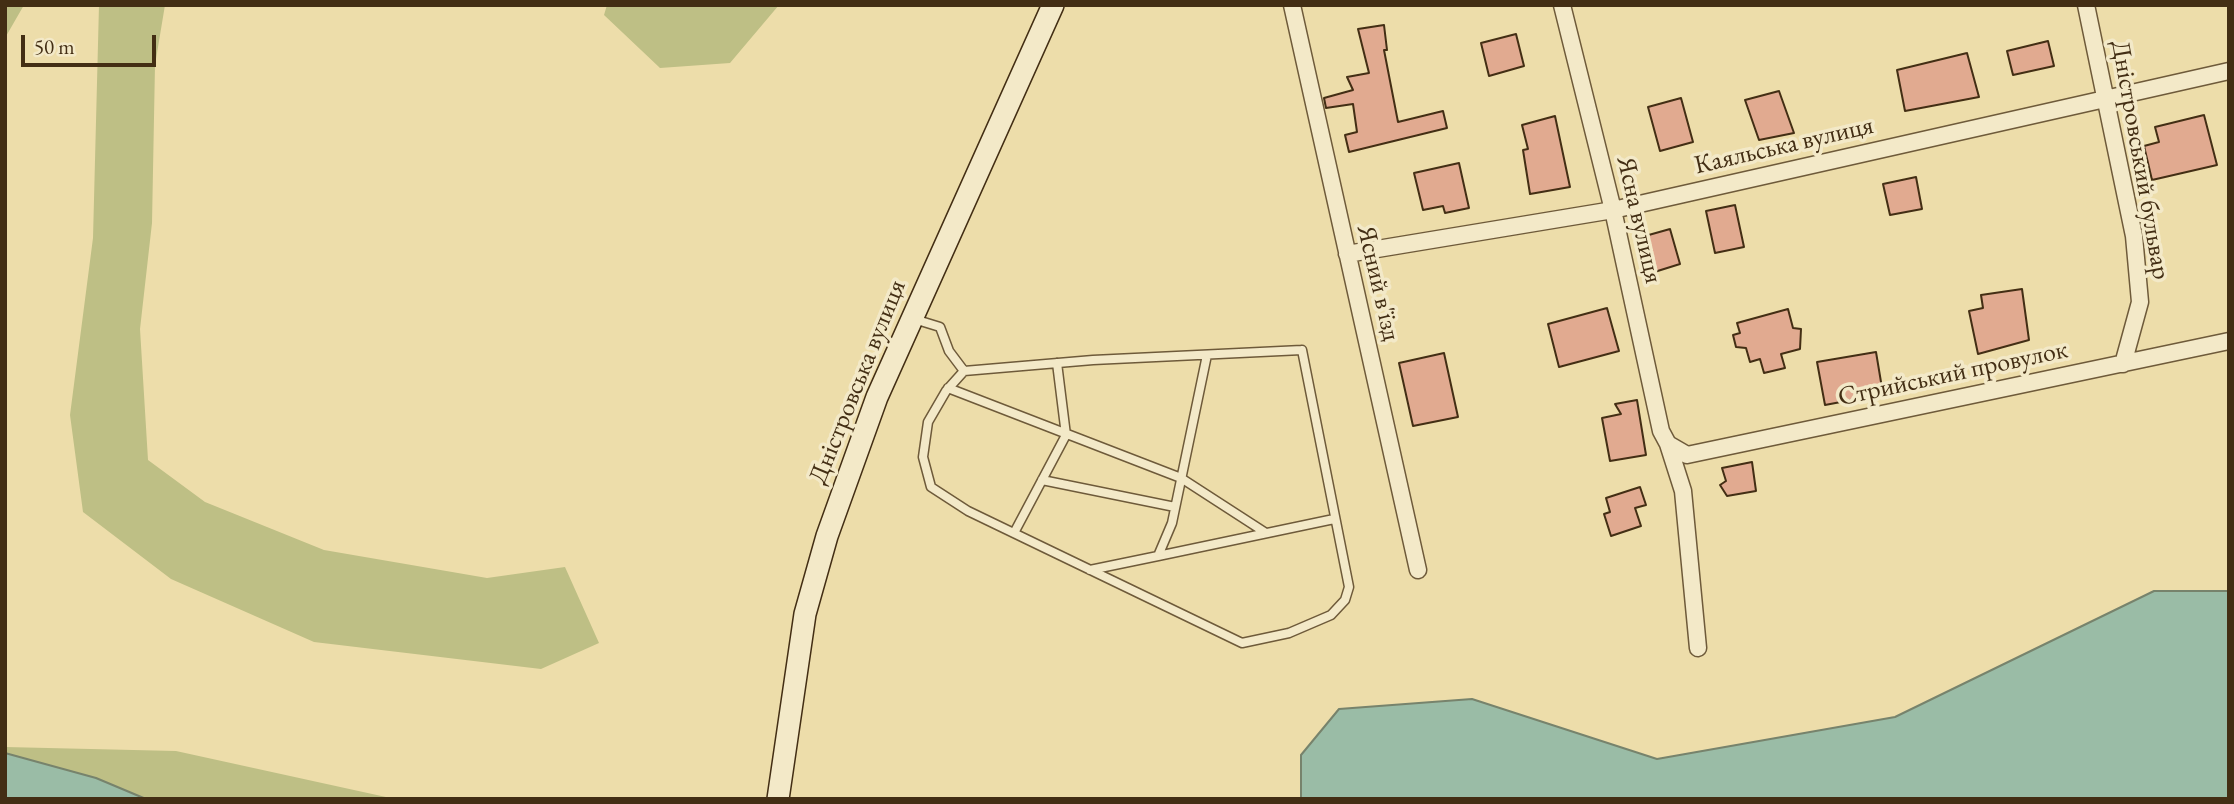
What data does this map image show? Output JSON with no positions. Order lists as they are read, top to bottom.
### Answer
{
  "streets": {
    "street": [
      "Каяльська вулиця",
      "Дністровський бульвар",
      "Ясна вулиця",
      "Ясний в'їзд",
      "Стрийський провулок",
      "Дністровська вулиця"
    ]
  },
  "crossings": [
    ["Каяльська вулиця", "Дністровський бульвар"],
    ["Каяльська вулиця", "Ясна вулиця"],
    ["Каяльська вулиця", "Ясний в'їзд"],
    ["Дністровський бульвар", "Стрийський провулок"],
    ["Ясна вулиця", "Стрийський провулок"]
  ],
  "scale_bar": "50 m"
}
